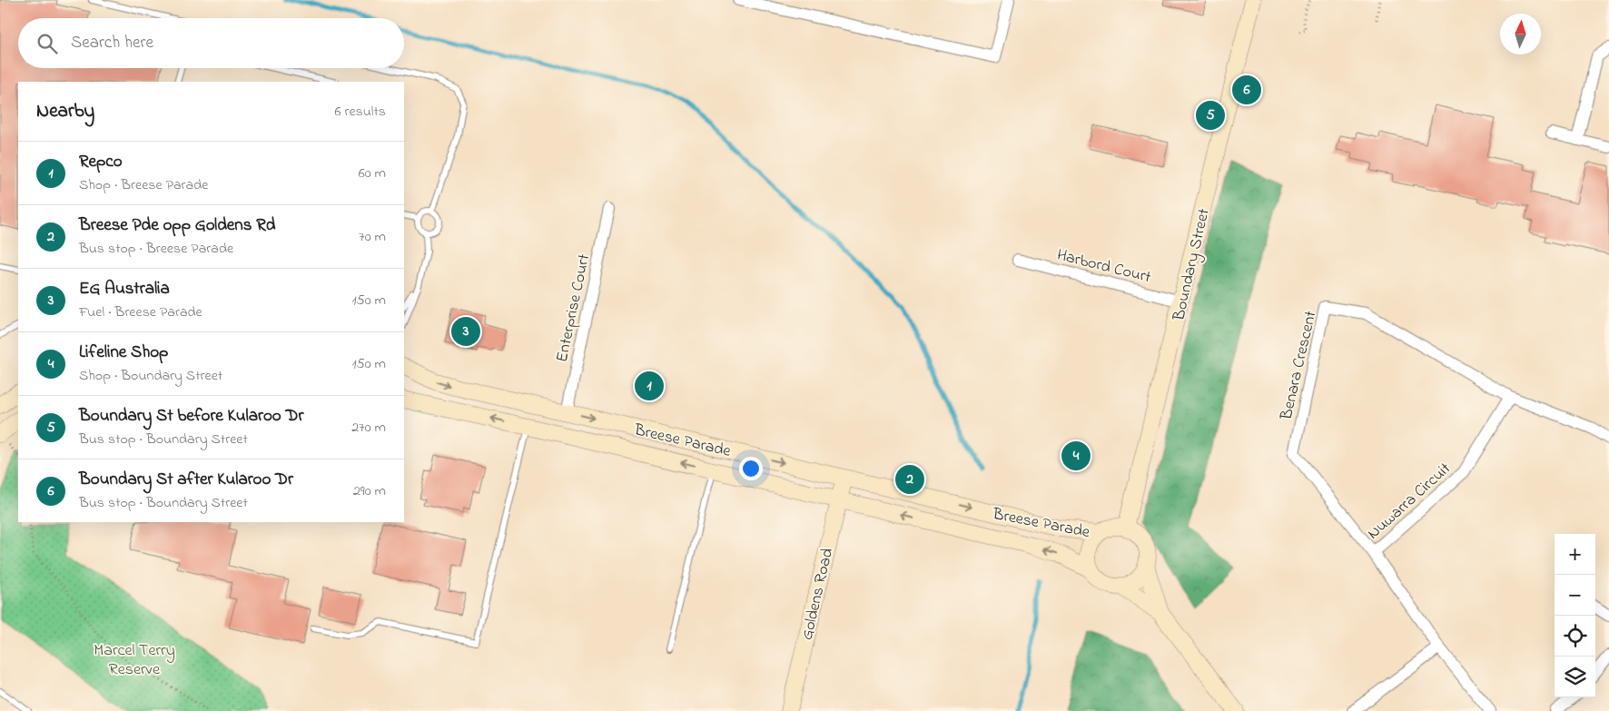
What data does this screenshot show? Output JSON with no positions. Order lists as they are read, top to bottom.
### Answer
{
  "streets": {
    "main road": ["Boundary Street", "Breese Parade", "Goldens Road"],
    "street": [
      "Harbord Court",
      "Enterprise Court",
      "Benara Crescent",
      "Nuwarra Circuit"
    ]
  },
  "crossings": [
    ["Boundary Street", "Harbord Court"],
    ["Boundary Street", "Breese Parade"],
    ["Enterprise Court", "Breese Parade"],
    ["Benara Crescent", "Nuwarra Circuit"],
    ["Breese Parade", "Goldens Road"]
  ],
  "parks": ["Marcel Terry Reserve"],
  "north": "top",
  "page": {
    "search": "Search here",
    "pins": [
      "6",
      "5",
      "3",
      "1",
      "4",
      "2"
    ],
    "heading": ["Nearby", "6 results"],
    "list": [
      {
        "mark": "1",
        "name": "Repco",
        "note": "Shop · Breese Parade",
        "value": "60 m"
      },
      {
        "mark": "2",
        "name": "Breese Pde opp Goldens Rd",
        "note": "Bus stop · Breese Parade",
        "value": "70 m"
      },
      {
        "mark": "3",
        "name": "EG Australia",
        "note": "Fuel · Breese Parade",
        "value": "150 m"
      },
      {
        "mark": "4",
        "name": "Lifeline Shop",
        "note": "Shop · Boundary Street",
        "value": "150 m"
      },
      {
        "mark": "5",
        "name": "Boundary St before Kularoo Dr",
        "note": "Bus stop · Boundary Street",
        "value": "270 m"
      },
      {
        "mark": "6",
        "name": "Boundary St after Kularoo Dr",
        "note": "Bus stop · Boundary Street",
        "value": "290 m"
      }
    ],
    "map_buttons": ["+", "−"]
  }
}
